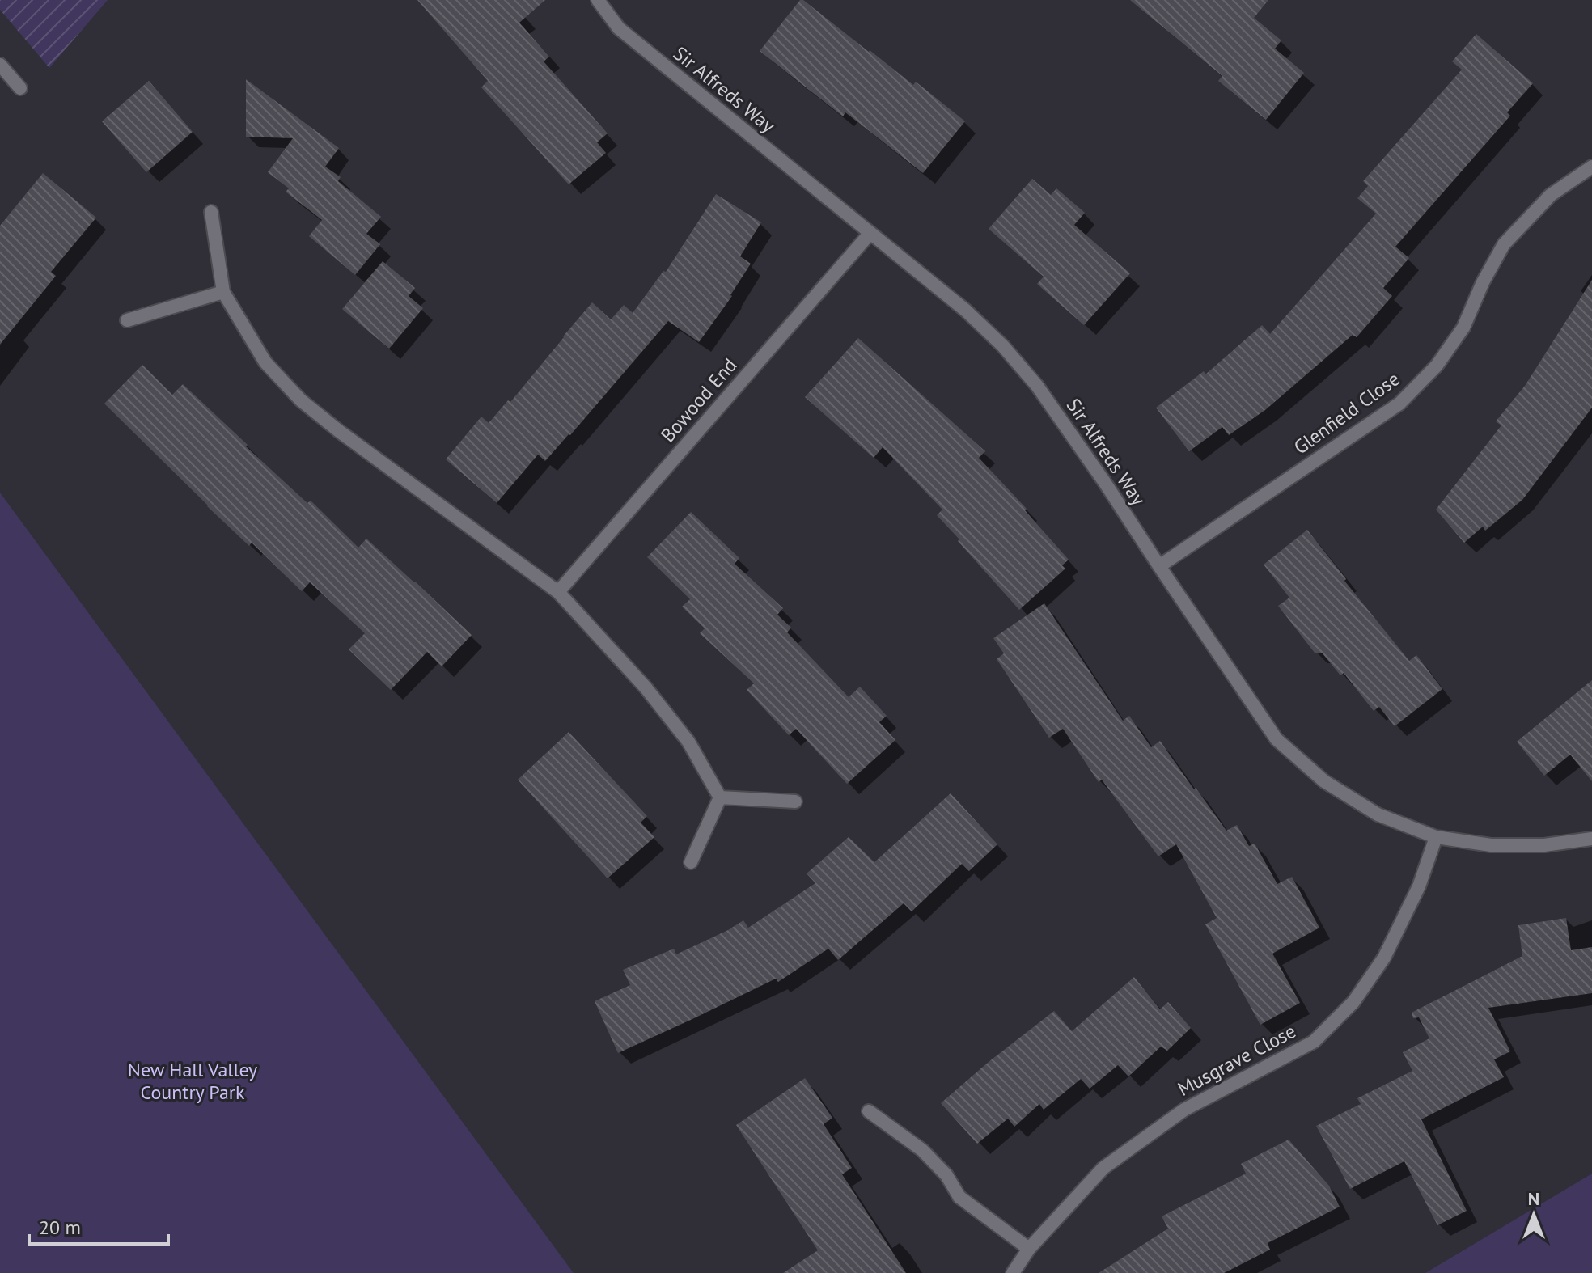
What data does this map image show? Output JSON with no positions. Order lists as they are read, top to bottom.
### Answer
{
  "streets": {
    "street": [
      "Sir Alfreds Way",
      "Bowood End",
      "Glenfield Close",
      "Musgrave Close"
    ]
  },
  "crossings": [
    ["Sir Alfreds Way", "Bowood End"],
    ["Sir Alfreds Way", "Glenfield Close"],
    ["Sir Alfreds Way", "Musgrave Close"]
  ],
  "parks": ["New Hall Valley Country Park"],
  "scale_bar": "20 m",
  "north": "top"
}
